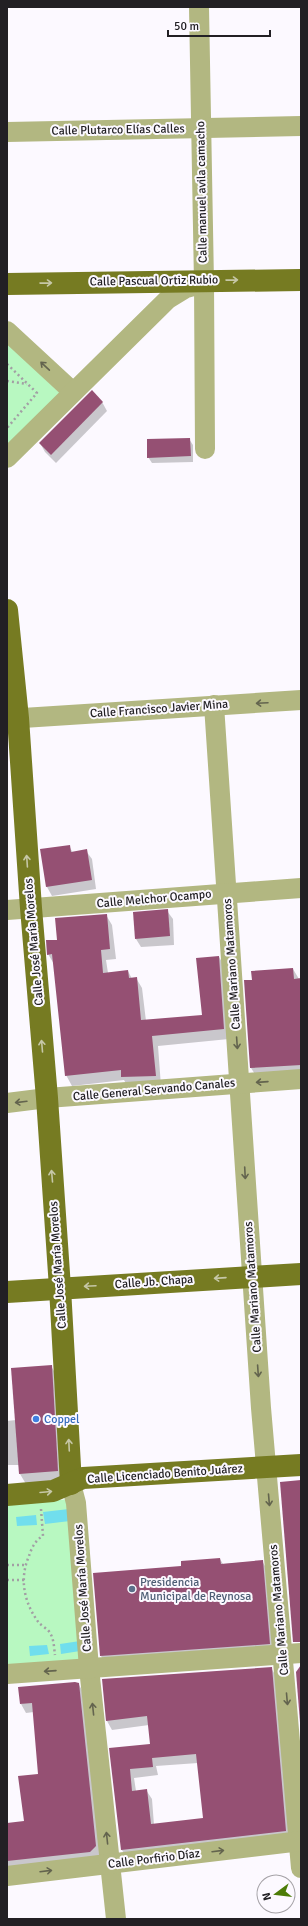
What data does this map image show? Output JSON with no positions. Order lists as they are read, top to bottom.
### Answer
{
  "streets": {
    "main road": [
      "Calle Pascual Ortiz Rubio",
      "Calle José María Morelos",
      "Calle Jb. Chapa",
      "Calle Licenciado Benito Juárez"
    ],
    "street": [
      "Calle Plutarco Elías Calles",
      "Calle manuel avila camacho",
      "Calle Francisco Javier Mina",
      "Calle Melchor Ocampo",
      "Calle Mariano Matamoros",
      "Calle General Servando Canales",
      "Calle Porfirio Díaz"
    ]
  },
  "crossings": [
    ["Calle Plutarco Elías Calles", "Calle manuel avila camacho"],
    ["Calle manuel avila camacho", "Calle Pascual Ortiz Rubio"],
    ["Calle Francisco Javier Mina", "Calle José María Morelos"],
    ["Calle Francisco Javier Mina", "Calle Mariano Matamoros"],
    ["Calle Melchor Ocampo", "Calle José María Morelos"],
    ["Calle Melchor Ocampo", "Calle Mariano Matamoros"],
    ["Calle José María Morelos", "Calle General Servando Canales"],
    ["Calle José María Morelos", "Calle Jb. Chapa"],
    ["Calle José María Morelos", "Calle Licenciado Benito Juárez"],
    ["Calle José María Morelos", "Calle Porfirio Díaz"],
    ["Calle Mariano Matamoros", "Calle General Servando Canales"],
    ["Calle Mariano Matamoros", "Calle Jb. Chapa"],
    ["Calle Mariano Matamoros", "Calle Licenciado Benito Juárez"],
    ["Calle Mariano Matamoros", "Calle Porfirio Díaz"]
  ],
  "one_way": [
    "Calle Pascual Ortiz Rubio",
    "Calle José María Morelos",
    "Calle Mariano Matamoros",
    "Calle Jb. Chapa",
    "Calle Porfirio Díaz"
  ],
  "places": ["Coppel", "Presidencia Municipal de Reynosa"],
  "scale_bar": "50 m",
  "north": "left"
}
